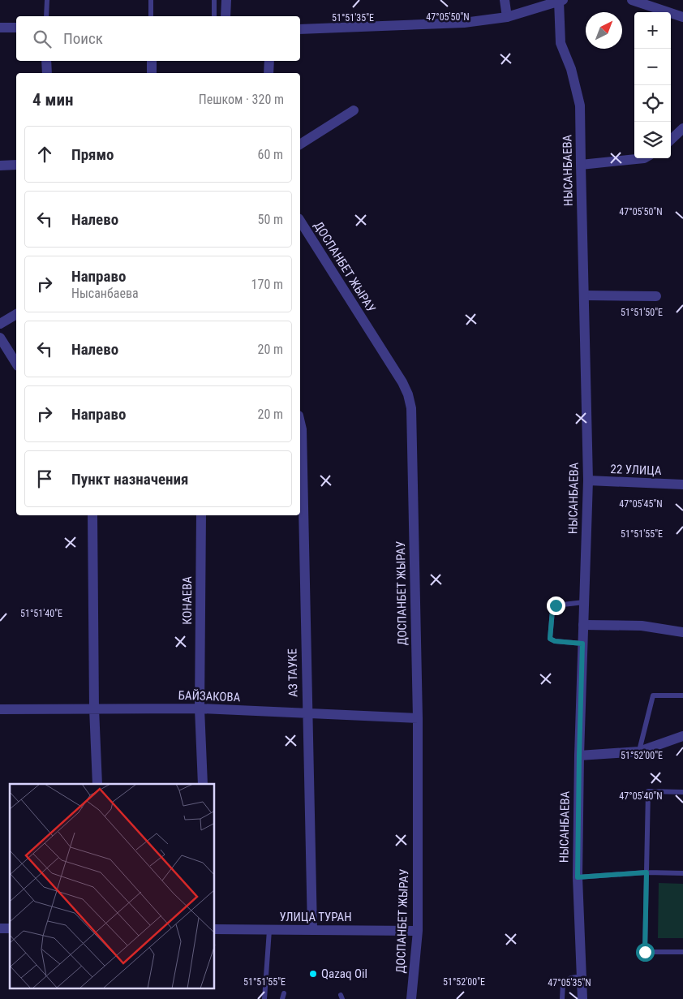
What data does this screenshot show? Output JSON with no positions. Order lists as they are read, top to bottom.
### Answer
{
  "streets": {
    "street": [
      "НЫСАНБАЕВА",
      "ДОСПАНБЕТ ЖЫРАУ",
      "22 УЛИЦА",
      "КОНАЕВА",
      "АЗ ТАУКЕ",
      "БАЙЗАКОВА",
      "УЛИЦА ТУРАН"
    ]
  },
  "crossings": [
    ["НЫСАНБАЕВА", "22 УЛИЦА"],
    ["ДОСПАНБЕТ ЖЫРАУ", "БАЙЗАКОВА"],
    ["ДОСПАНБЕТ ЖЫРАУ", "УЛИЦА ТУРАН"],
    ["КОНАЕВА", "БАЙЗАКОВА"],
    ["АЗ ТАУКЕ", "БАЙЗАКОВА"],
    ["АЗ ТАУКЕ", "УЛИЦА ТУРАН"]
  ],
  "places": ["Qazaq Oil"],
  "north": "top right",
  "page": {
    "map_buttons": ["+", "−"],
    "search": "Поиск",
    "heading": ["4 мин", "Пешком · 320 m"],
    "list": [
      ["Прямо", "60 m"],
      ["Налево", "50 m"],
      ["Направо", "Нысанбаева", "170 m"],
      ["Налево", "20 m"],
      ["Направо", "20 m"],
      "Пункт назначения"
    ]
  },
  "coordinates": [
    "47°05'50\"N",
    "51°51'35\"E",
    "51°51'50\"E",
    "47°05'45\"N",
    "51°51'55\"E",
    "51°51'40\"E",
    "51°52'00\"E",
    "47°05'40\"N",
    "47°05'35\"N"
  ]
}
